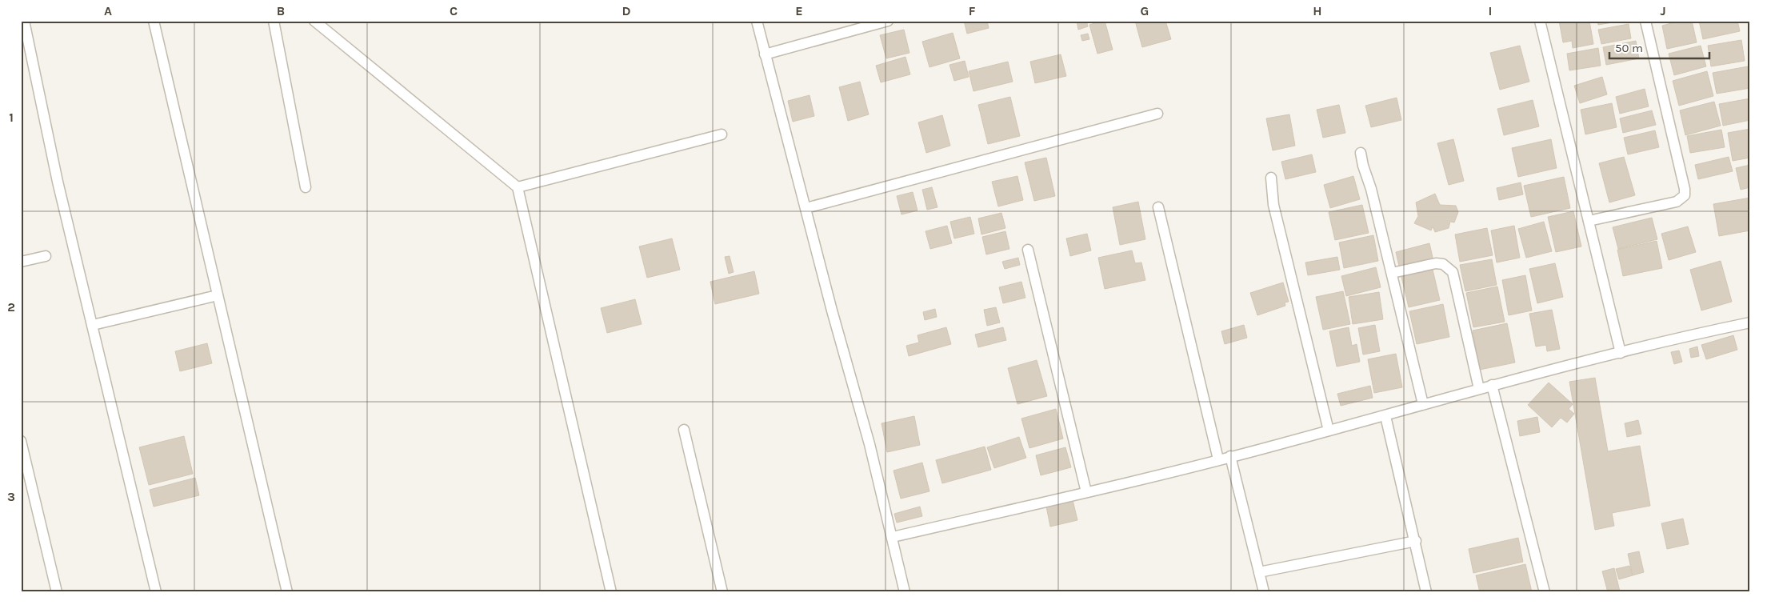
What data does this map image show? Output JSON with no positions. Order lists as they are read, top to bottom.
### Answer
{
  "scale_bar": "50 m",
  "grid": {
    "columns": [
      "A",
      "B",
      "C",
      "D",
      "E",
      "F",
      "G",
      "H",
      "I",
      "J"
    ],
    "rows": ["1", "2", "3"]
  }
}
